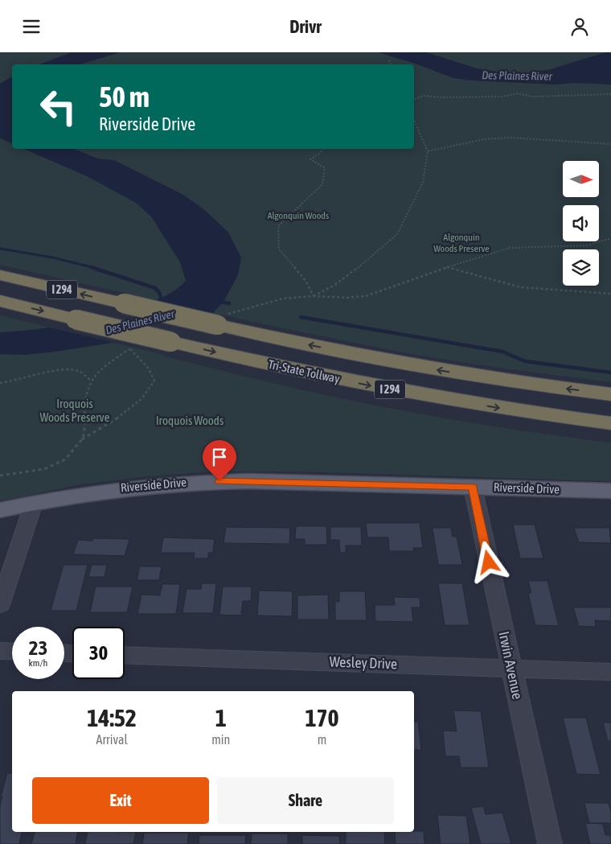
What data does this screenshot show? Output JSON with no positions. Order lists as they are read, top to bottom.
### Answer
{
  "streets": {
    "highway": ["I 294", "Tri-State Tollway"],
    "main road": ["Riverside Drive"],
    "street": ["Wesley Drive", "Irwin Avenue"]
  },
  "crossings": [
    ["Riverside Drive", "Irwin Avenue"],
    ["Wesley Drive", "Irwin Avenue"]
  ],
  "water": ["Des Plaines River"],
  "parks": [
    "Algonquin Woods",
    "Algonquin Woods Preserve",
    "Iroquois Woods Preserve",
    "Iroquois Woods"
  ],
  "north": "right",
  "page": {
    "header": "Drivr",
    "turn": ["50 m", "Riverside Drive"],
    "speed": "23 km/h",
    "limit": "30",
    "eta": [
      "14:52",
      "Arrival",
      "1",
      "min",
      "170",
      "m"
    ],
    "buttons": ["Exit", "Share"]
  }
}
